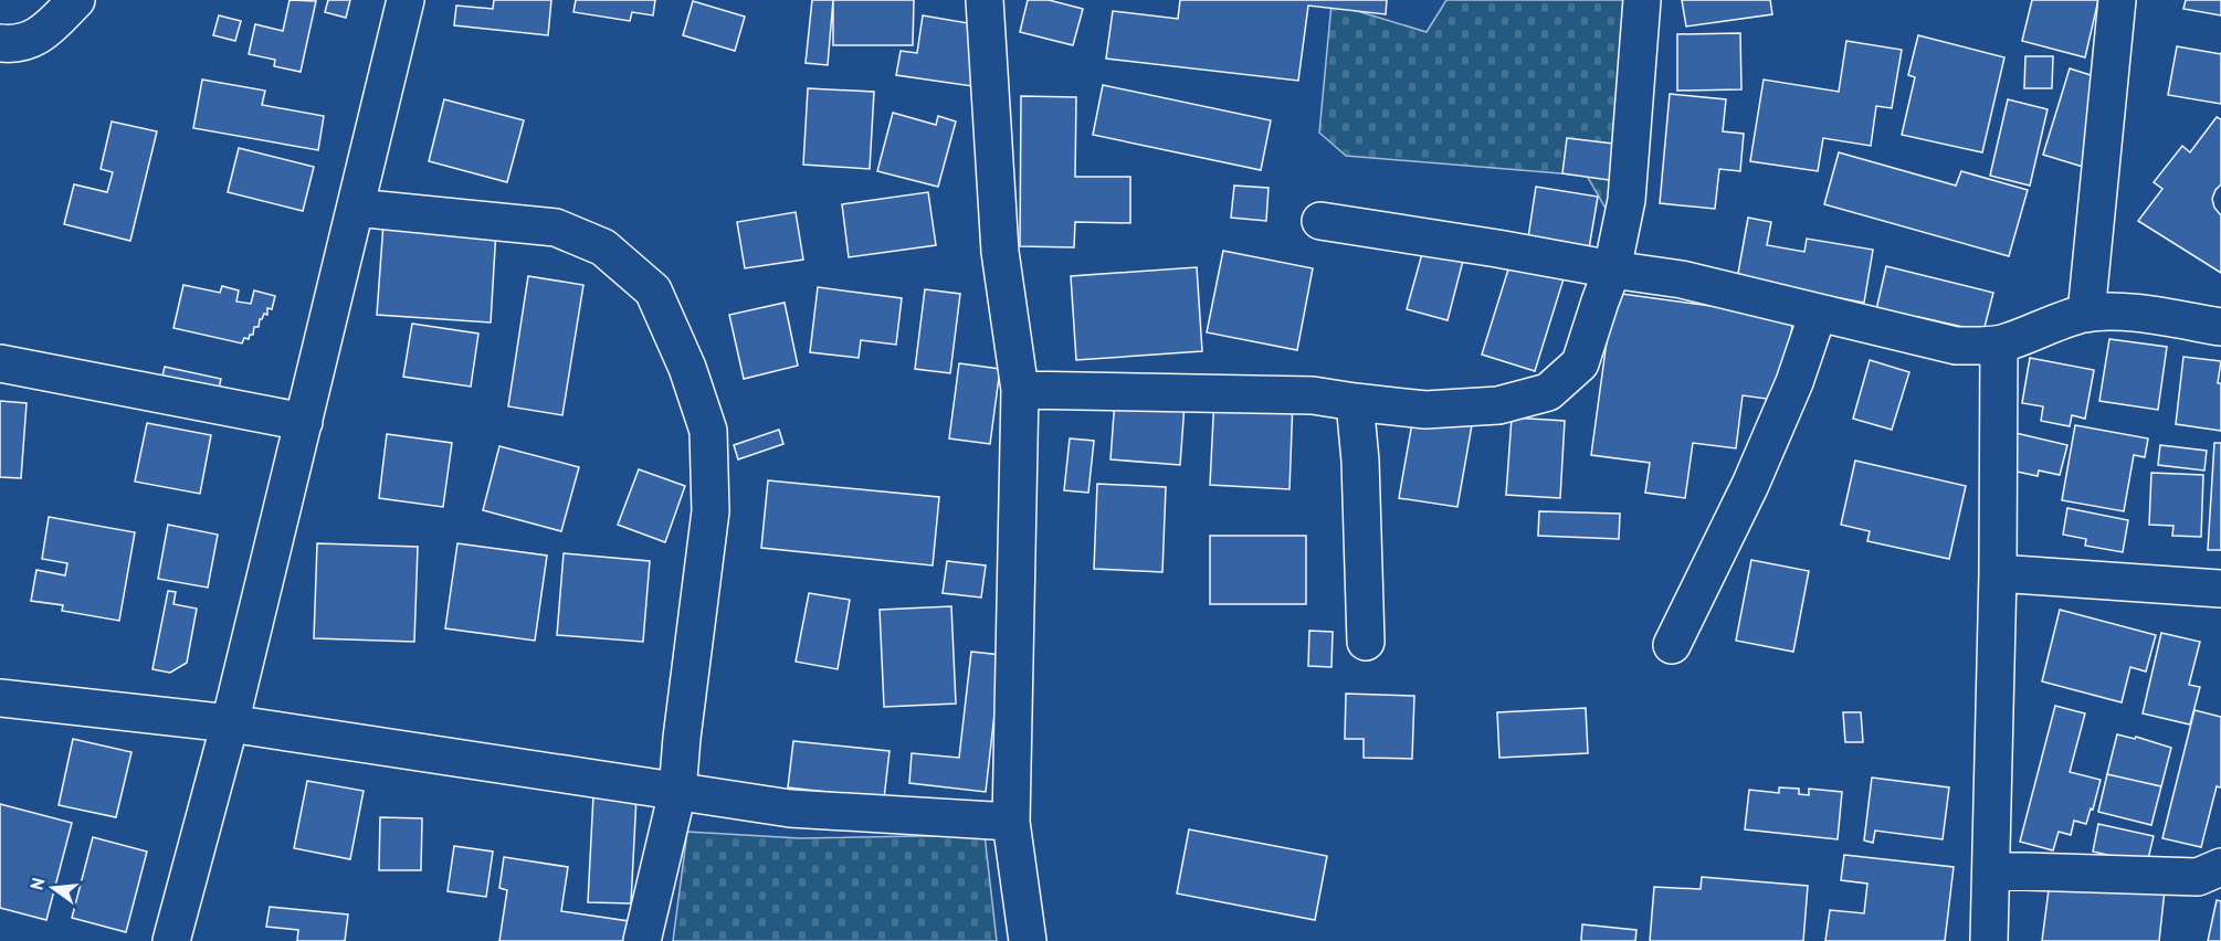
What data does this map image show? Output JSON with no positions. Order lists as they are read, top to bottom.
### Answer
{
  "north": "left"
}
